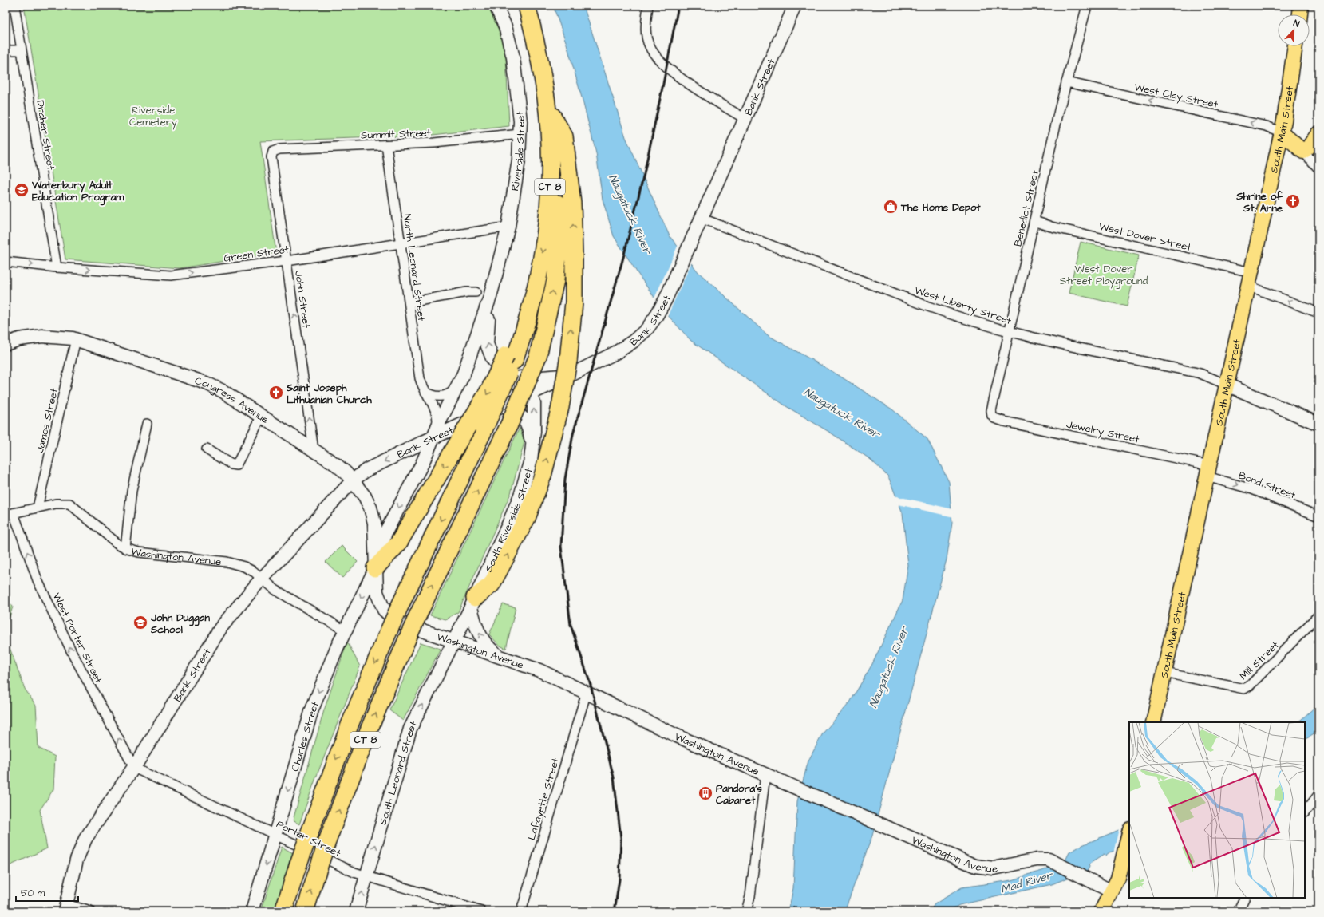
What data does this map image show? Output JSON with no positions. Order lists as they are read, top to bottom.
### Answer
{
  "streets": {
    "highway": ["CT 8"],
    "main road": [
      "Bank Street",
      "South Main Street",
      "Riverside Street",
      "Congress Avenue",
      "South Riverside Street",
      "Washington Avenue",
      "Charles Street",
      "South Leonard Street"
    ],
    "street": [
      "West Clay Street",
      "Summit Street",
      "Draher Street",
      "Benedict Street",
      "West Dover Street",
      "Green Street",
      "North Leonard Street",
      "John Street",
      "West Liberty Street",
      "James Street",
      "Jewelry Street",
      "Bond Street",
      "West Porter Street",
      "Mill Street",
      "Lafayette Street",
      "Porter Street"
    ]
  },
  "crossings": [
    ["Bank Street", "Riverside Street"],
    ["Bank Street", "North Leonard Street"],
    ["Bank Street", "West Liberty Street"],
    ["Bank Street", "Congress Avenue"],
    ["Bank Street", "South Riverside Street"],
    ["Bank Street", "Washington Avenue"],
    ["Bank Street", "West Porter Street"],
    ["Bank Street", "Porter Street"],
    ["West Clay Street", "South Main Street"],
    ["West Clay Street", "Benedict Street"],
    ["South Main Street", "West Dover Street"],
    ["South Main Street", "West Liberty Street"],
    ["South Main Street", "Jewelry Street"],
    ["South Main Street", "Bond Street"],
    ["South Main Street", "Mill Street"],
    ["Summit Street", "Riverside Street"],
    ["Summit Street", "North Leonard Street"],
    ["Summit Street", "John Street"],
    ["Draher Street", "Green Street"],
    ["Riverside Street", "CT 8"],
    ["Riverside Street", "Green Street"],
    ["Riverside Street", "North Leonard Street"],
    ["Riverside Street", "South Riverside Street"],
    ["Benedict Street", "West Dover Street"],
    ["Benedict Street", "West Liberty Street"],
    ["Benedict Street", "Jewelry Street"],
    ["Green Street", "North Leonard Street"],
    ["Green Street", "John Street"],
    ["John Street", "Congress Avenue"],
    ["Congress Avenue", "James Street"],
    ["Congress Avenue", "Washington Avenue"],
    ["Congress Avenue", "Charles Street"],
    ["James Street", "Washington Avenue"],
    ["Jewelry Street", "Bond Street"],
    ["South Riverside Street", "Washington Avenue"],
    ["South Riverside Street", "South Leonard Street"],
    ["Washington Avenue", "West Porter Street"],
    ["Washington Avenue", "Charles Street"],
    ["Washington Avenue", "South Leonard Street"],
    ["Washington Avenue", "Lafayette Street"],
    ["West Porter Street", "Porter Street"],
    ["Charles Street", "Porter Street"],
    ["South Leonard Street", "Porter Street"]
  ],
  "one_way": [
    "West Clay Street",
    "Green Street",
    "John Street",
    "Bond Street",
    "West Porter Street",
    "Charles Street",
    "South Leonard Street"
  ],
  "water": ["Naugatuck River", "Mad River"],
  "parks": ["Riverside Cemetery", "West Dover Street Playground"],
  "places": {
    "school or university": ["Waterbury Adult Education Program", "John Duggan School"],
    "church": ["Shrine of St. Anne", "Saint Joseph Lithuanian Church"],
    "shop": ["The Home Depot"],
    "building": ["Pandora's Cabaret"]
  },
  "scale_bar": "50 m",
  "north": "top"
}
